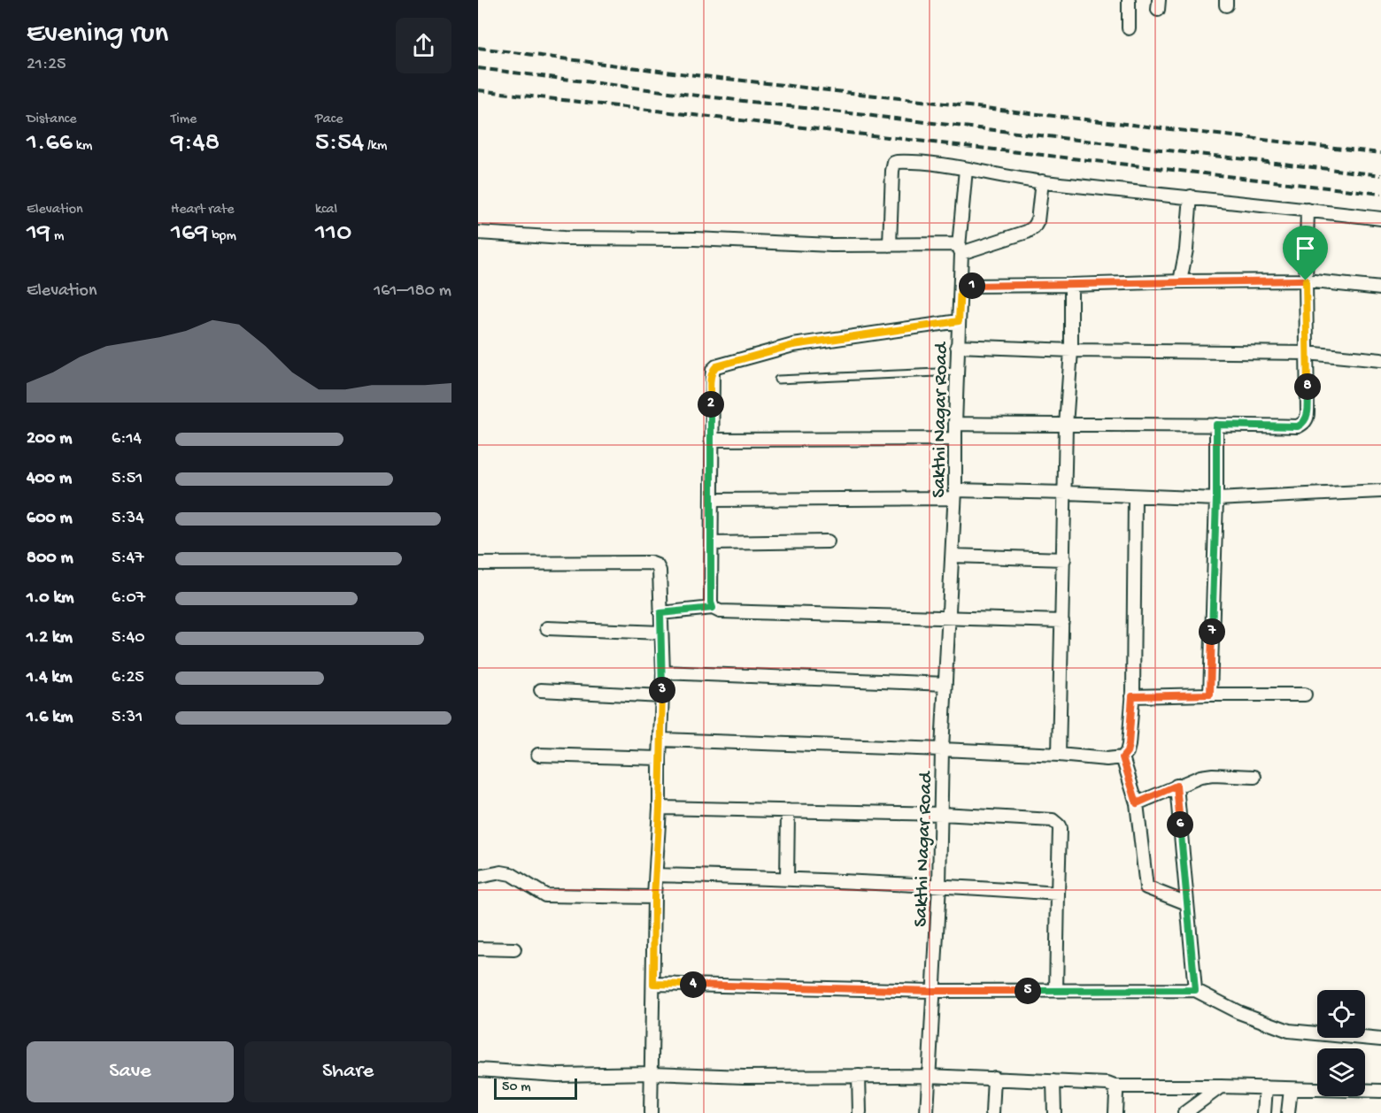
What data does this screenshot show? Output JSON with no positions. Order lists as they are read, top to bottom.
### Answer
{
  "streets": {
    "street": ["Sakthi Nagar Road"]
  },
  "scale_bar": "50 m",
  "page": {
    "heading": ["Evening run", "21:25"],
    "stats": [
      ["Distance", "1.66 km"],
      ["Time", "9:48"],
      ["Pace", "5:54 /km"],
      ["Elevation", "19 m"],
      ["Heart rate", "169 bpm"],
      ["kcal", "110"]
    ],
    "chart": ["Elevation", "161–180 m"],
    "pins": [
      "1",
      "8",
      "2",
      "7",
      "3",
      "6",
      "4",
      "5"
    ],
    "list": [
      {
        "name": "200 m",
        "note": "6:14"
      },
      {
        "name": "400 m",
        "note": "5:51"
      },
      {
        "name": "600 m",
        "note": "5:34"
      },
      {
        "name": "800 m",
        "note": "5:47"
      },
      {
        "name": "1.0 km",
        "note": "6:07"
      },
      {
        "name": "1.2 km",
        "note": "5:40"
      },
      {
        "name": "1.4 km",
        "note": "6:25"
      },
      {
        "name": "1.6 km",
        "note": "5:31"
      }
    ],
    "buttons": ["Save", "Share"],
    "scale": "50 m"
  }
}
